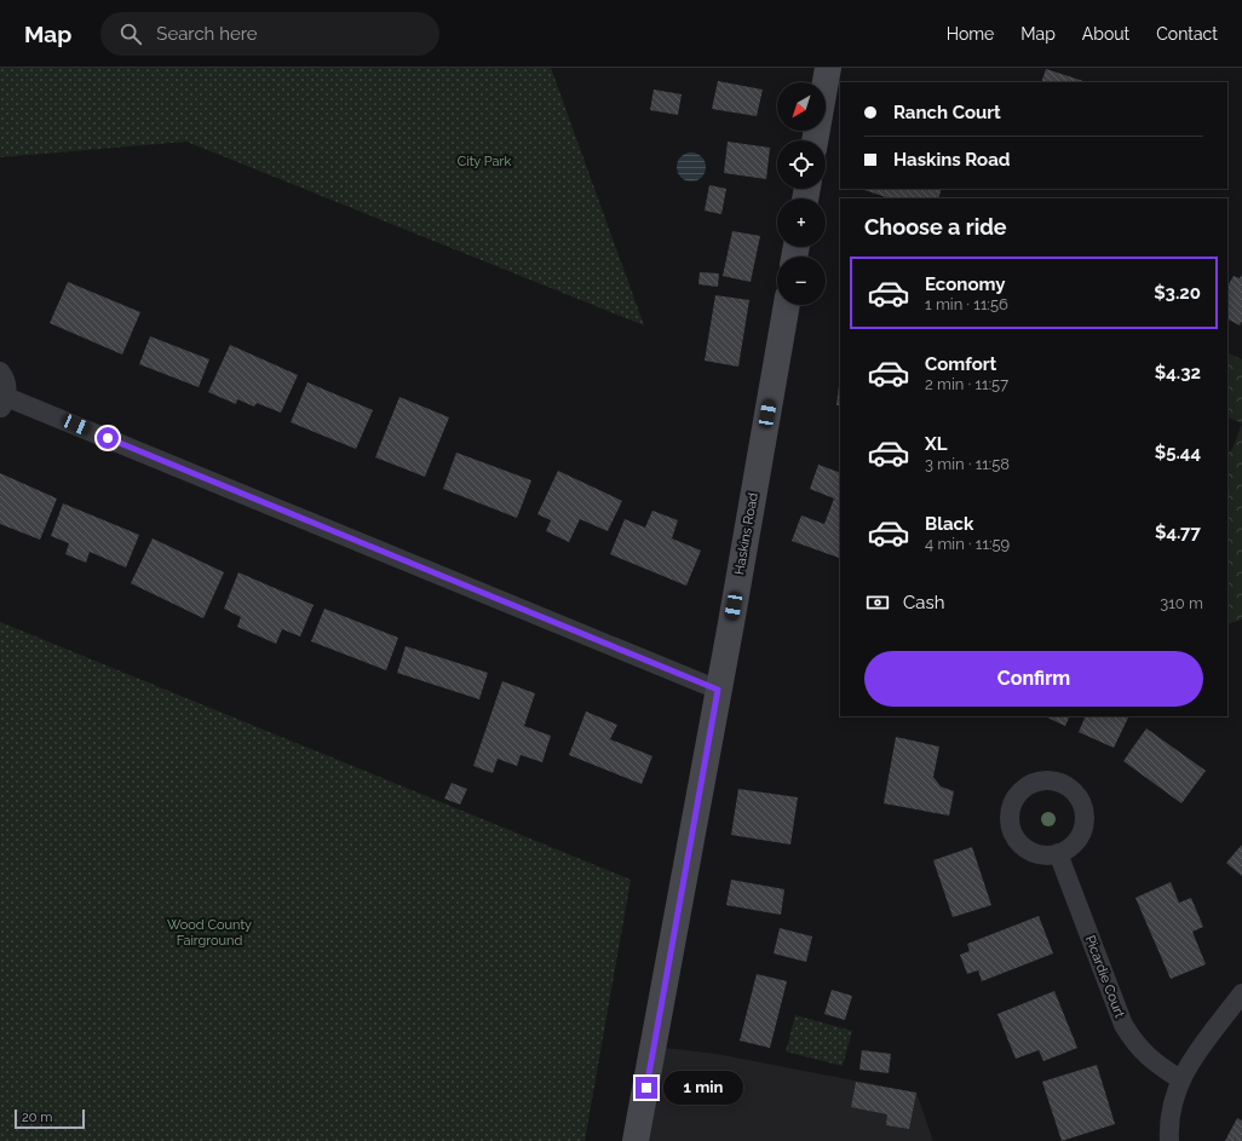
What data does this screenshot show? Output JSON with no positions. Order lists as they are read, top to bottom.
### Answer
{
  "streets": {
    "main road": ["Haskins Road"],
    "street": ["Picardie Court"]
  },
  "parks": ["City Park", "Wood County Fairground"],
  "scale_bar": "20 m",
  "north": "bottom left",
  "page": {
    "header": "Map",
    "search": "Search here",
    "nav": [
      "Home",
      "Map",
      "About",
      "Contact"
    ],
    "map_buttons": ["+", "−"],
    "banner": ["Ranch Court", "Haskins Road"],
    "heading": "Choose a ride",
    "list": [
      {
        "name": "Economy",
        "note": "1 min · 11:56",
        "value": "$3.20"
      },
      {
        "name": "Comfort",
        "note": "2 min · 11:57",
        "value": "$4.32"
      },
      {
        "name": "XL",
        "note": "3 min · 11:58",
        "value": "$5.44"
      },
      {
        "name": "Black",
        "note": "4 min · 11:59",
        "value": "$4.77"
      }
    ],
    "pay": ["Cash", "310 m"],
    "buttons": "Confirm",
    "bubble": "1 min",
    "scale": "20 m"
  }
}
